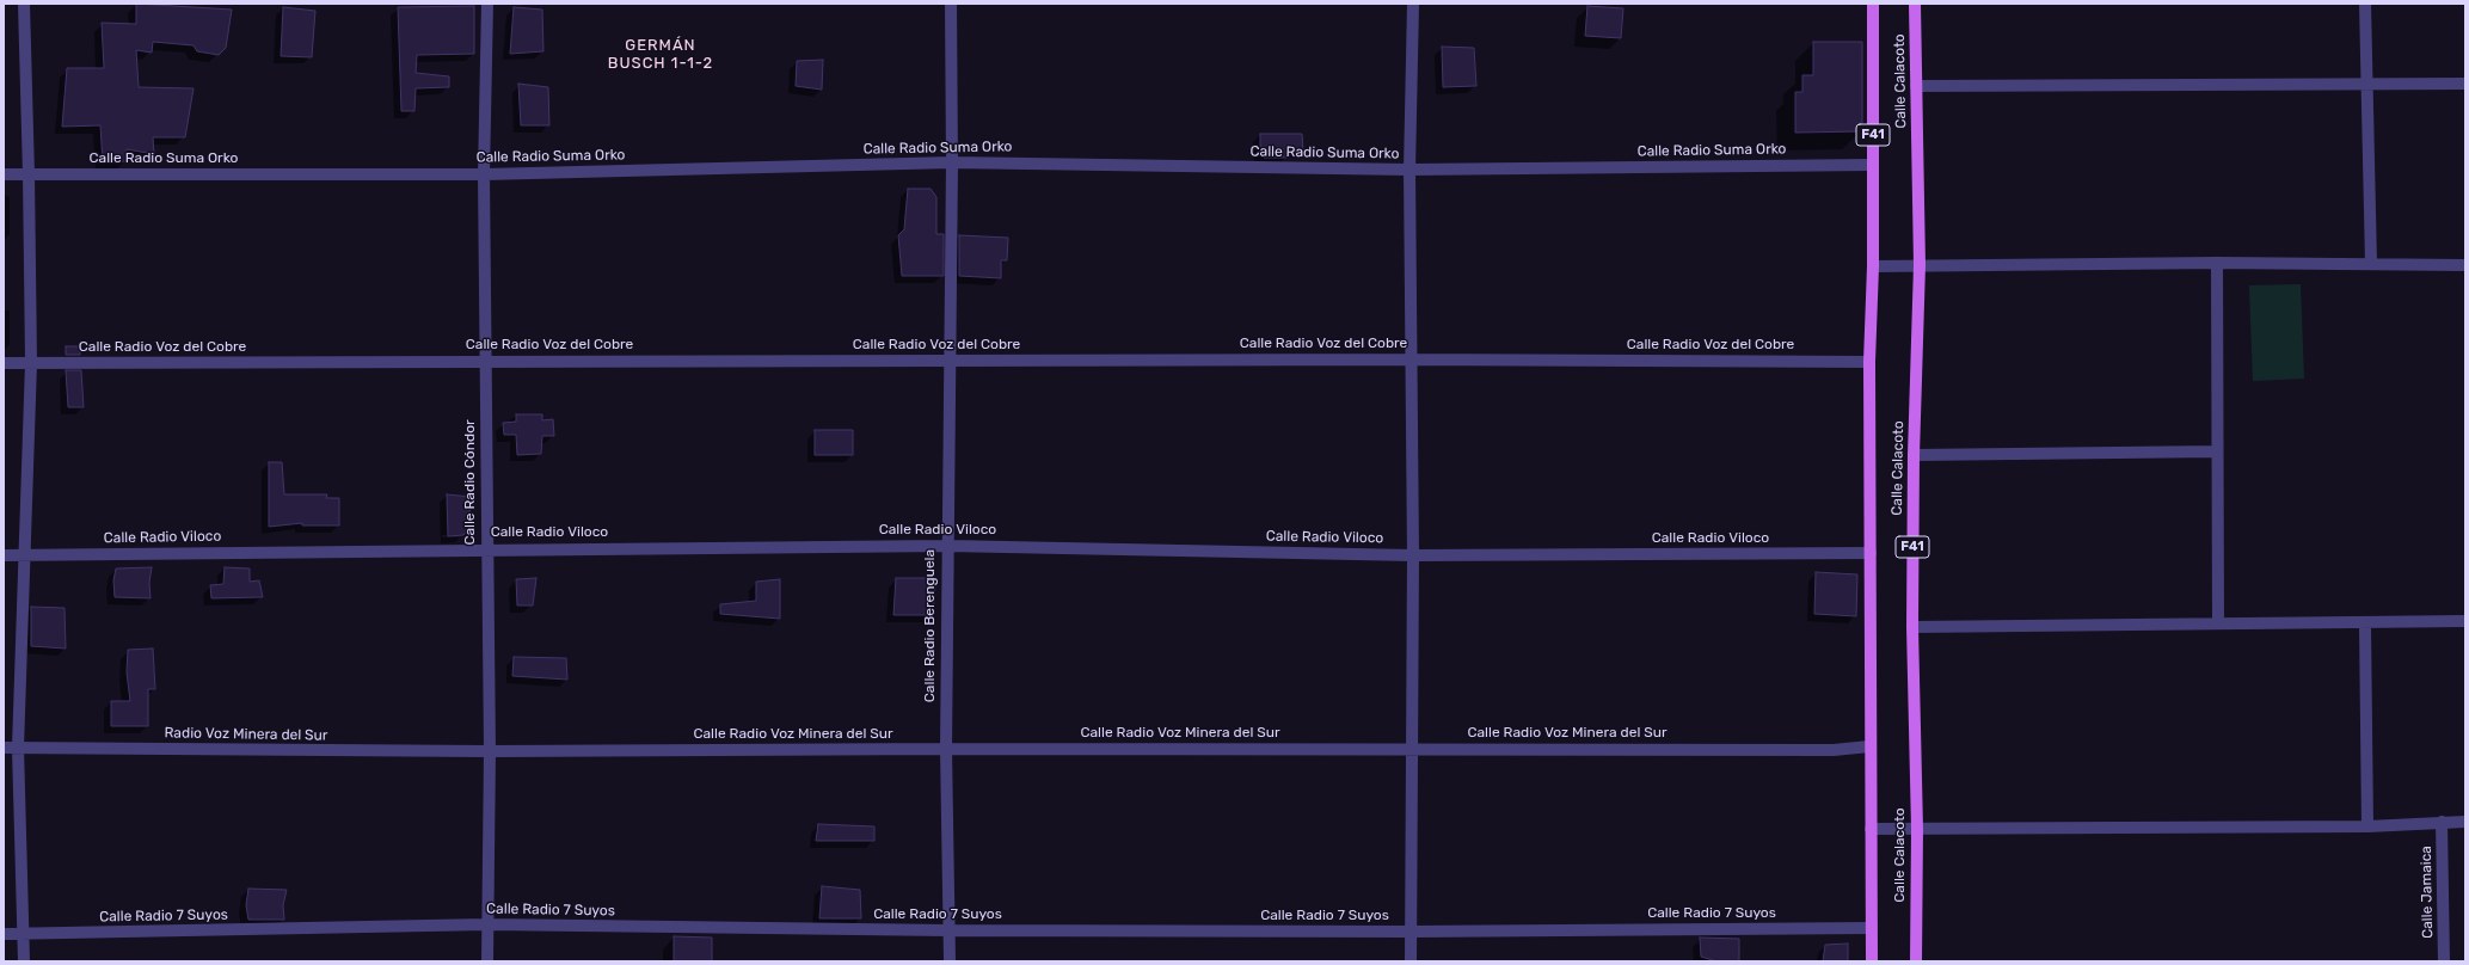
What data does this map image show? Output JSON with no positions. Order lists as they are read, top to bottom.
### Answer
{
  "streets": {
    "main road": ["Calle Calacoto", "F41"],
    "street": [
      "Calle Radio Suma Orko",
      "Calle Radio Voz del Cobre",
      "Calle Radio Cóndor",
      "Calle Radio Viloco",
      "Calle Radio Berenguela",
      "Calle Radio Voz Minera del Sur",
      "Radio Voz Minera del Sur",
      "Calle Jamaica",
      "Calle Radio 7 Suyos"
    ]
  },
  "crossings": [
    ["Calle Calacoto", "Calle Radio Suma Orko"],
    ["Calle Calacoto", "Calle Radio Voz del Cobre"],
    ["Calle Calacoto", "Calle Radio Viloco"],
    ["Calle Calacoto", "Calle Radio Voz Minera del Sur"],
    ["Calle Calacoto", "Calle Radio 7 Suyos"],
    ["Calle Radio Suma Orko", "Calle Radio Cóndor"],
    ["Calle Radio Suma Orko", "Calle Radio Berenguela"],
    ["Calle Radio Voz del Cobre", "Calle Radio Cóndor"],
    ["Calle Radio Voz del Cobre", "Calle Radio Berenguela"],
    ["Calle Radio Cóndor", "Calle Radio Viloco"],
    ["Calle Radio Cóndor", "Calle Radio Voz Minera del Sur"],
    ["Calle Radio Cóndor", "Radio Voz Minera del Sur"],
    ["Calle Radio Cóndor", "Calle Radio 7 Suyos"],
    ["Calle Radio Viloco", "Calle Radio Berenguela"],
    ["Calle Radio Berenguela", "Calle Radio Voz Minera del Sur"],
    ["Calle Radio Berenguela", "Calle Radio 7 Suyos"],
    ["Calle Radio Voz Minera del Sur", "Radio Voz Minera del Sur"]
  ],
  "districts": ["GERMÁN BUSCH 1-1-2"]
}
